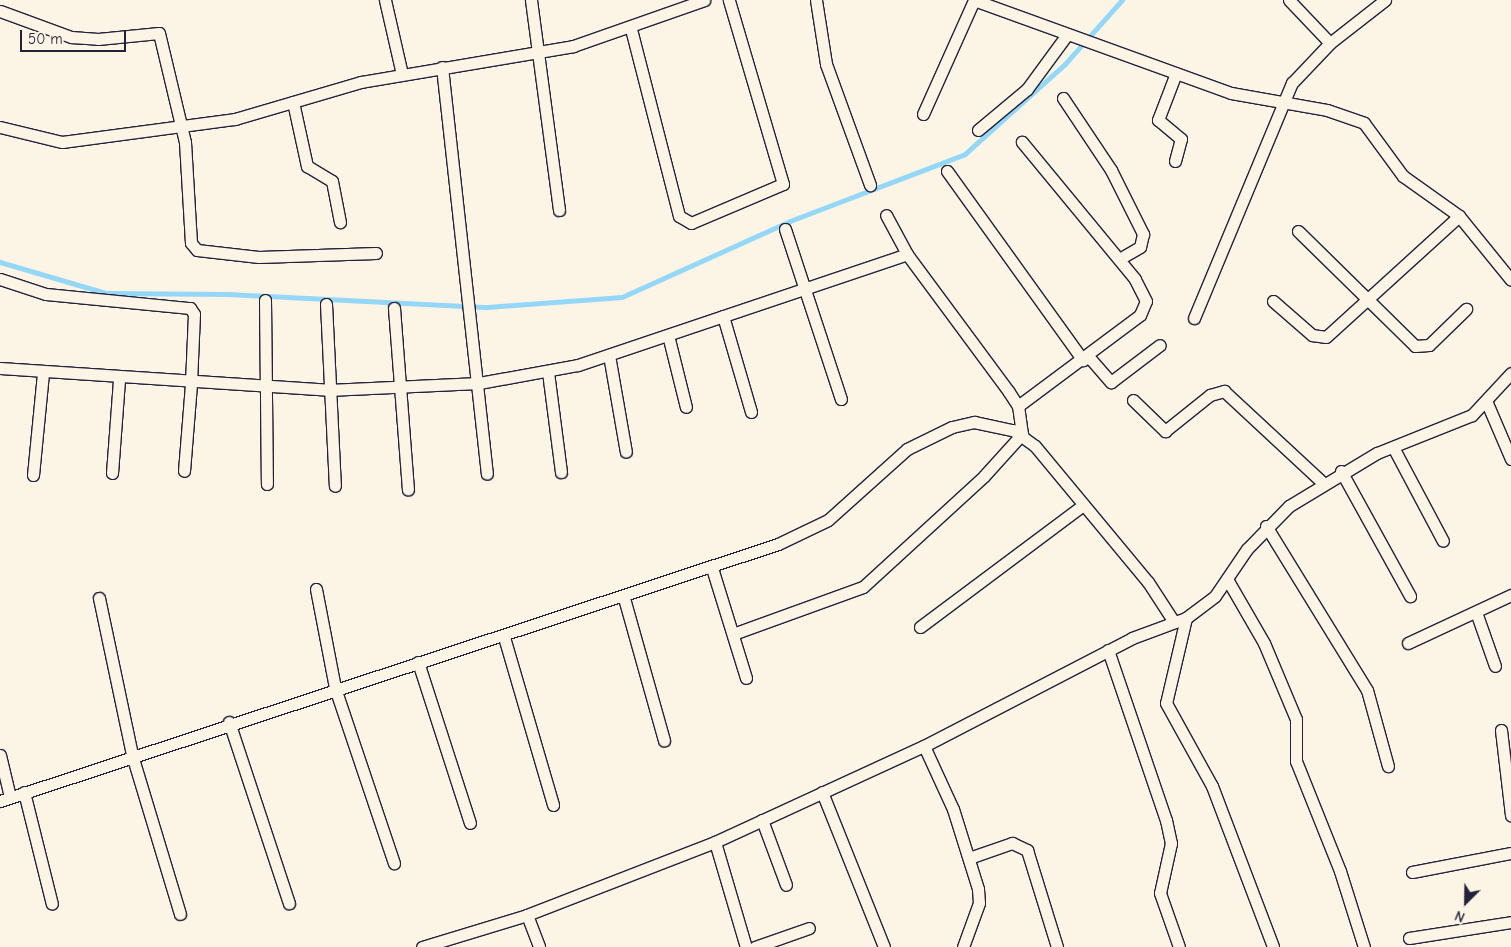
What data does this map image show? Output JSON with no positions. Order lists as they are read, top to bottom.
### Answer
{
  "scale_bar": "50 m",
  "north": "bottom left"
}
